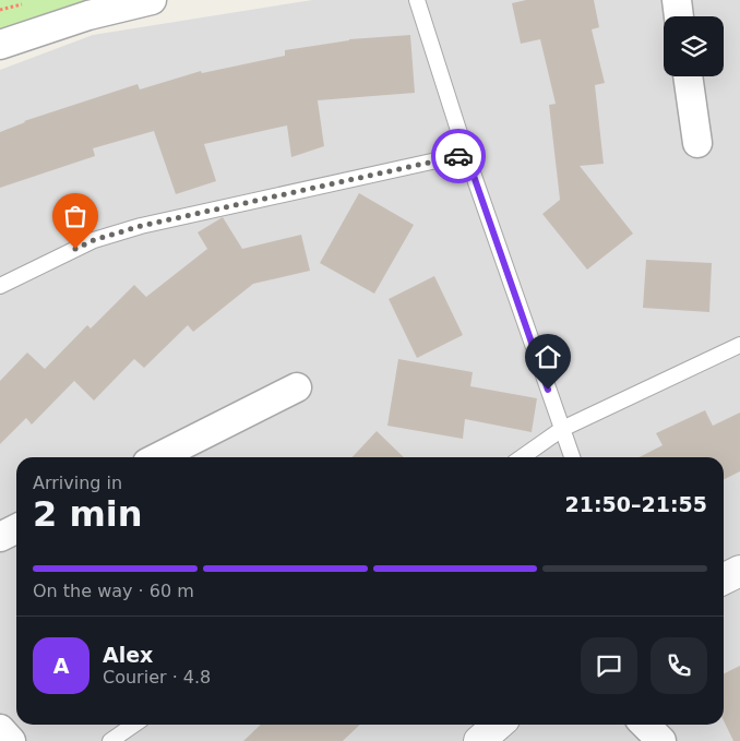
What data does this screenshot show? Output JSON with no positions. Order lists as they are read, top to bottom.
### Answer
{
  "page": {
    "heading": ["2 min", "Arriving in", "21:50–21:55"],
    "panel": ["Alex", "Courier · 4.8"],
    "bar": "On the way · 60 m",
    "round": "A"
  }
}
